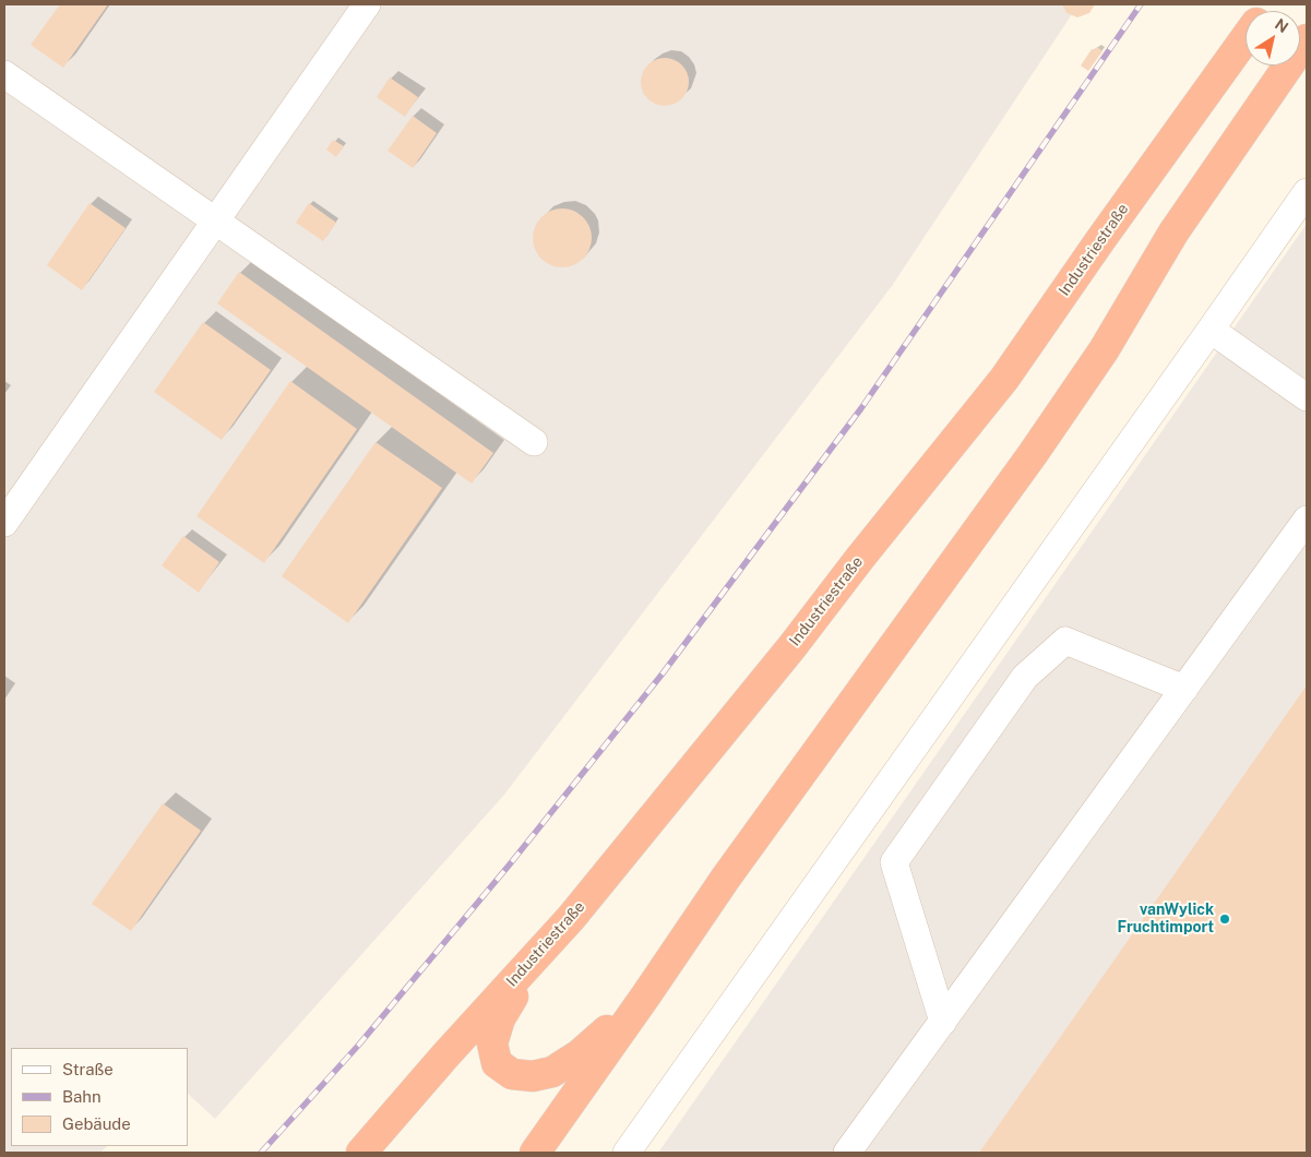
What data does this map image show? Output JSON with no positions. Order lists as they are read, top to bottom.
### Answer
{
  "streets": {
    "highway": ["Industriestraße"]
  },
  "places": ["vanWylick Fruchtimport"],
  "legend": ["Straße", "Bahn", "Gebäude"],
  "north": "top right"
}
